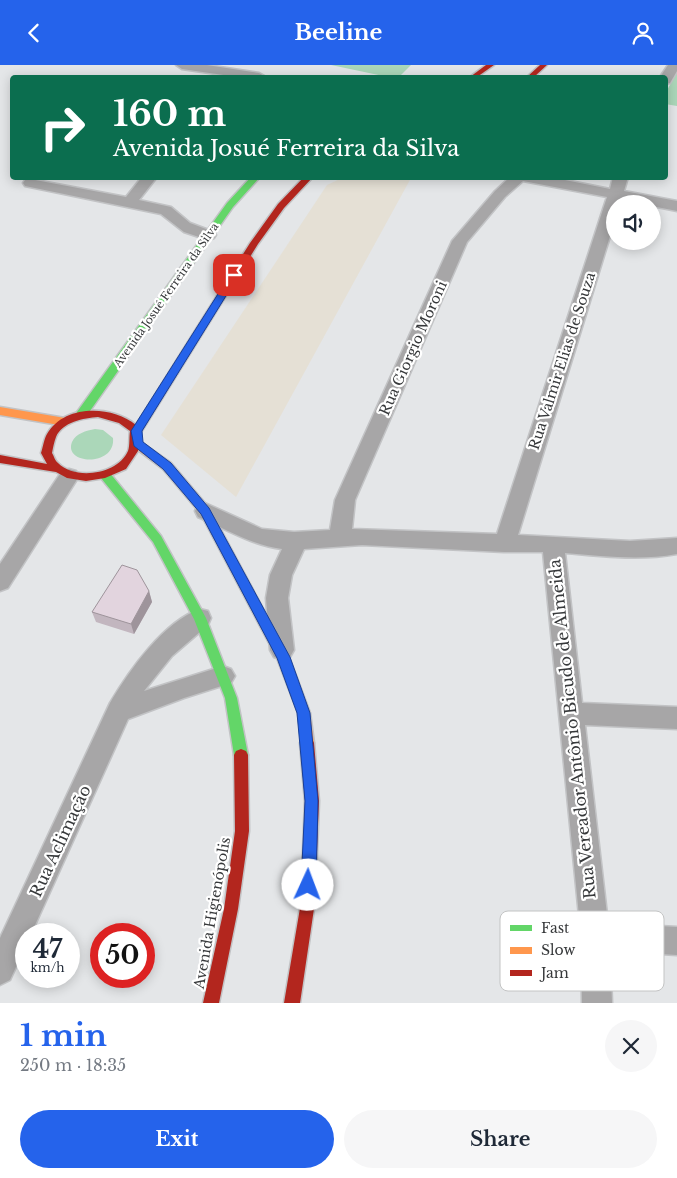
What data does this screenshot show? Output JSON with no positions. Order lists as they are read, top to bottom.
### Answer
{
  "streets": {
    "main road": ["Avenida Josué Ferreira da Silva", "Avenida Higienópolis"],
    "street": [
      "Rua Giorgio Moroni",
      "Rua Valmir Elias de Souza",
      "Rua Vereador Antônio Bicudo de Almeida",
      "Rua Aclimação"
    ]
  },
  "crossings": [
    ["Avenida Josué Ferreira da Silva", "Avenida Higienópolis"],
    ["Rua Aclimação", "Avenida Higienópolis"]
  ],
  "legend": ["Fast", "Slow", "Jam"],
  "page": {
    "header": "Beeline",
    "turn": ["160 m", "Avenida Josué Ferreira da Silva"],
    "speed": "47 km/h",
    "limit": "50",
    "heading": ["1 min", "250 m · 18:35"],
    "buttons": ["Exit", "Share"]
  }
}
